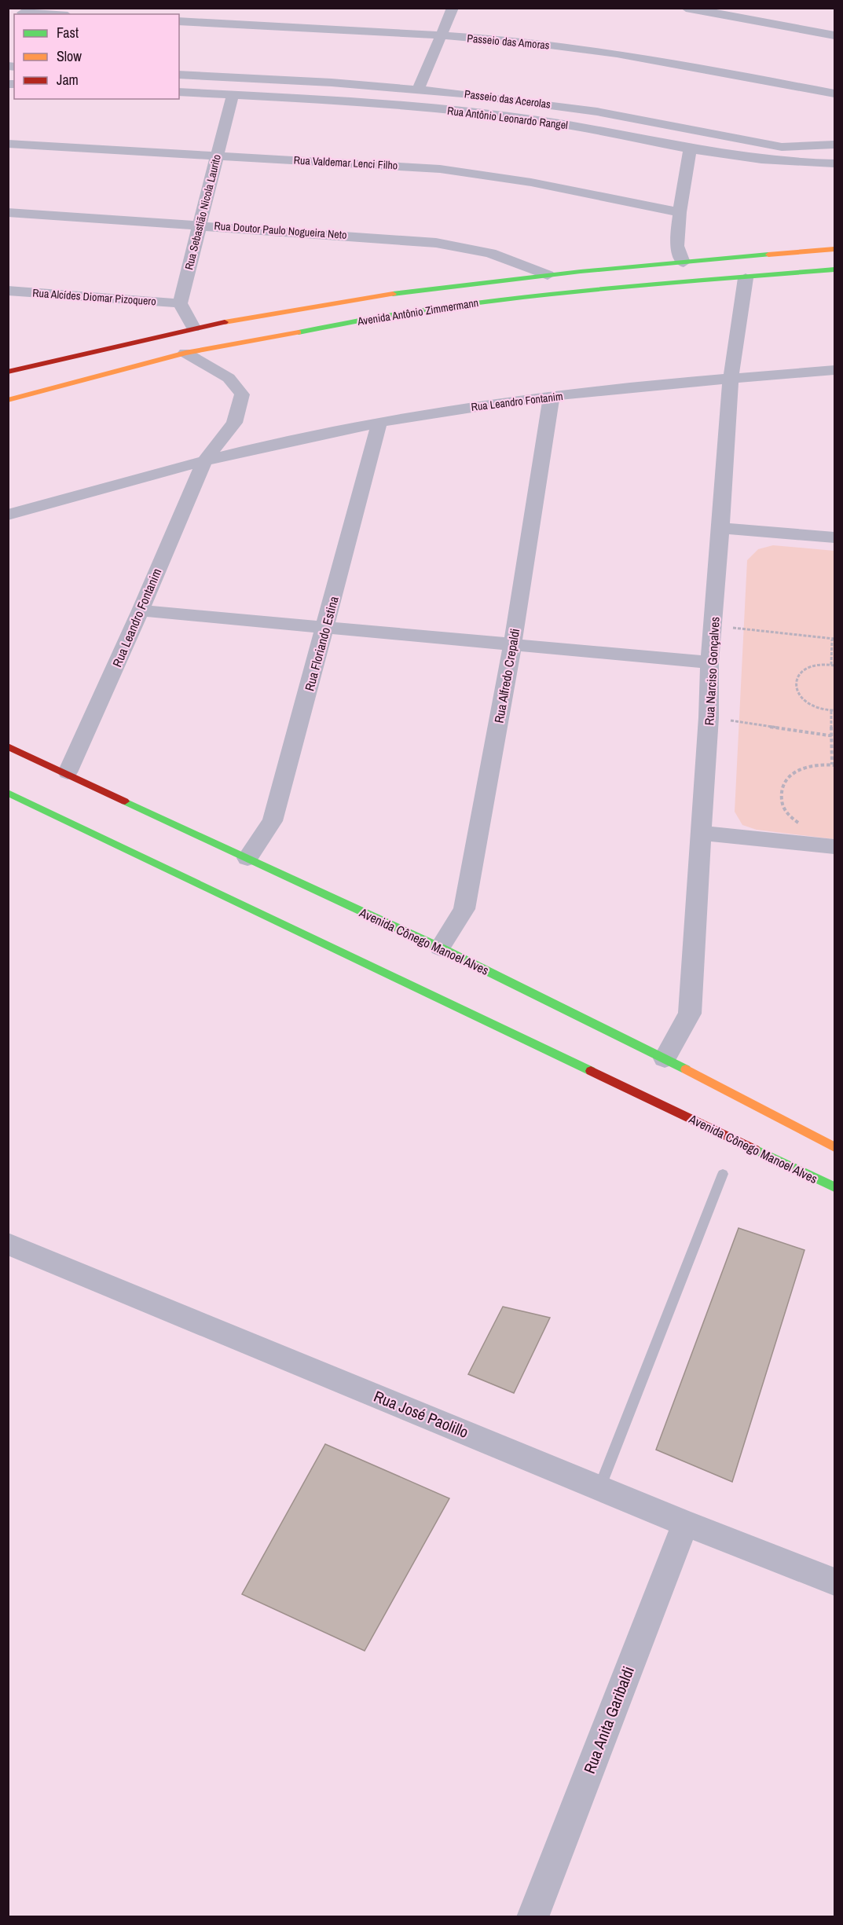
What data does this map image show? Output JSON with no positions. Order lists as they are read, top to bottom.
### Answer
{
  "streets": {
    "street": [
      "Passeio das Amoras",
      "Passeio das Acerolas",
      "Rua Antônio Leonardo Rangel",
      "Rua Valdemar Lenci Filho",
      "Rua Sebastião Nicola Laurito",
      "Rua Doutor Paulo Nogueira Neto",
      "Rua Alcídes Diomar Pizoquero",
      "Avenida Antônio Zimmermann",
      "Rua Leandro Fontanim",
      "Rua Floriando Estina",
      "Rua Narciso Gonçalves",
      "Rua Alfredo Crepaldi",
      "Avenida Cônego Manoel Alves",
      "Rua José Paolillo",
      "Rua Anita Garibaldi"
    ]
  },
  "crossings": [
    ["Rua Antônio Leonardo Rangel", "Rua Sebastião Nicola Laurito"],
    ["Rua Valdemar Lenci Filho", "Rua Sebastião Nicola Laurito"],
    ["Rua Sebastião Nicola Laurito", "Rua Doutor Paulo Nogueira Neto"],
    ["Rua Sebastião Nicola Laurito", "Rua Alcídes Diomar Pizoquero"],
    ["Rua Doutor Paulo Nogueira Neto", "Avenida Antônio Zimmermann"],
    ["Avenida Antônio Zimmermann", "Rua Leandro Fontanim"],
    ["Avenida Antônio Zimmermann", "Rua Narciso Gonçalves"],
    ["Rua Leandro Fontanim", "Rua Floriando Estina"],
    ["Rua Leandro Fontanim", "Rua Narciso Gonçalves"],
    ["Rua Leandro Fontanim", "Rua Alfredo Crepaldi"],
    ["Rua Leandro Fontanim", "Avenida Cônego Manoel Alves"],
    ["Rua Floriando Estina", "Avenida Cônego Manoel Alves"],
    ["Rua Narciso Gonçalves", "Avenida Cônego Manoel Alves"],
    ["Rua Alfredo Crepaldi", "Avenida Cônego Manoel Alves"],
    ["Rua José Paolillo", "Rua Anita Garibaldi"]
  ],
  "legend": ["Fast", "Slow", "Jam"]
}
